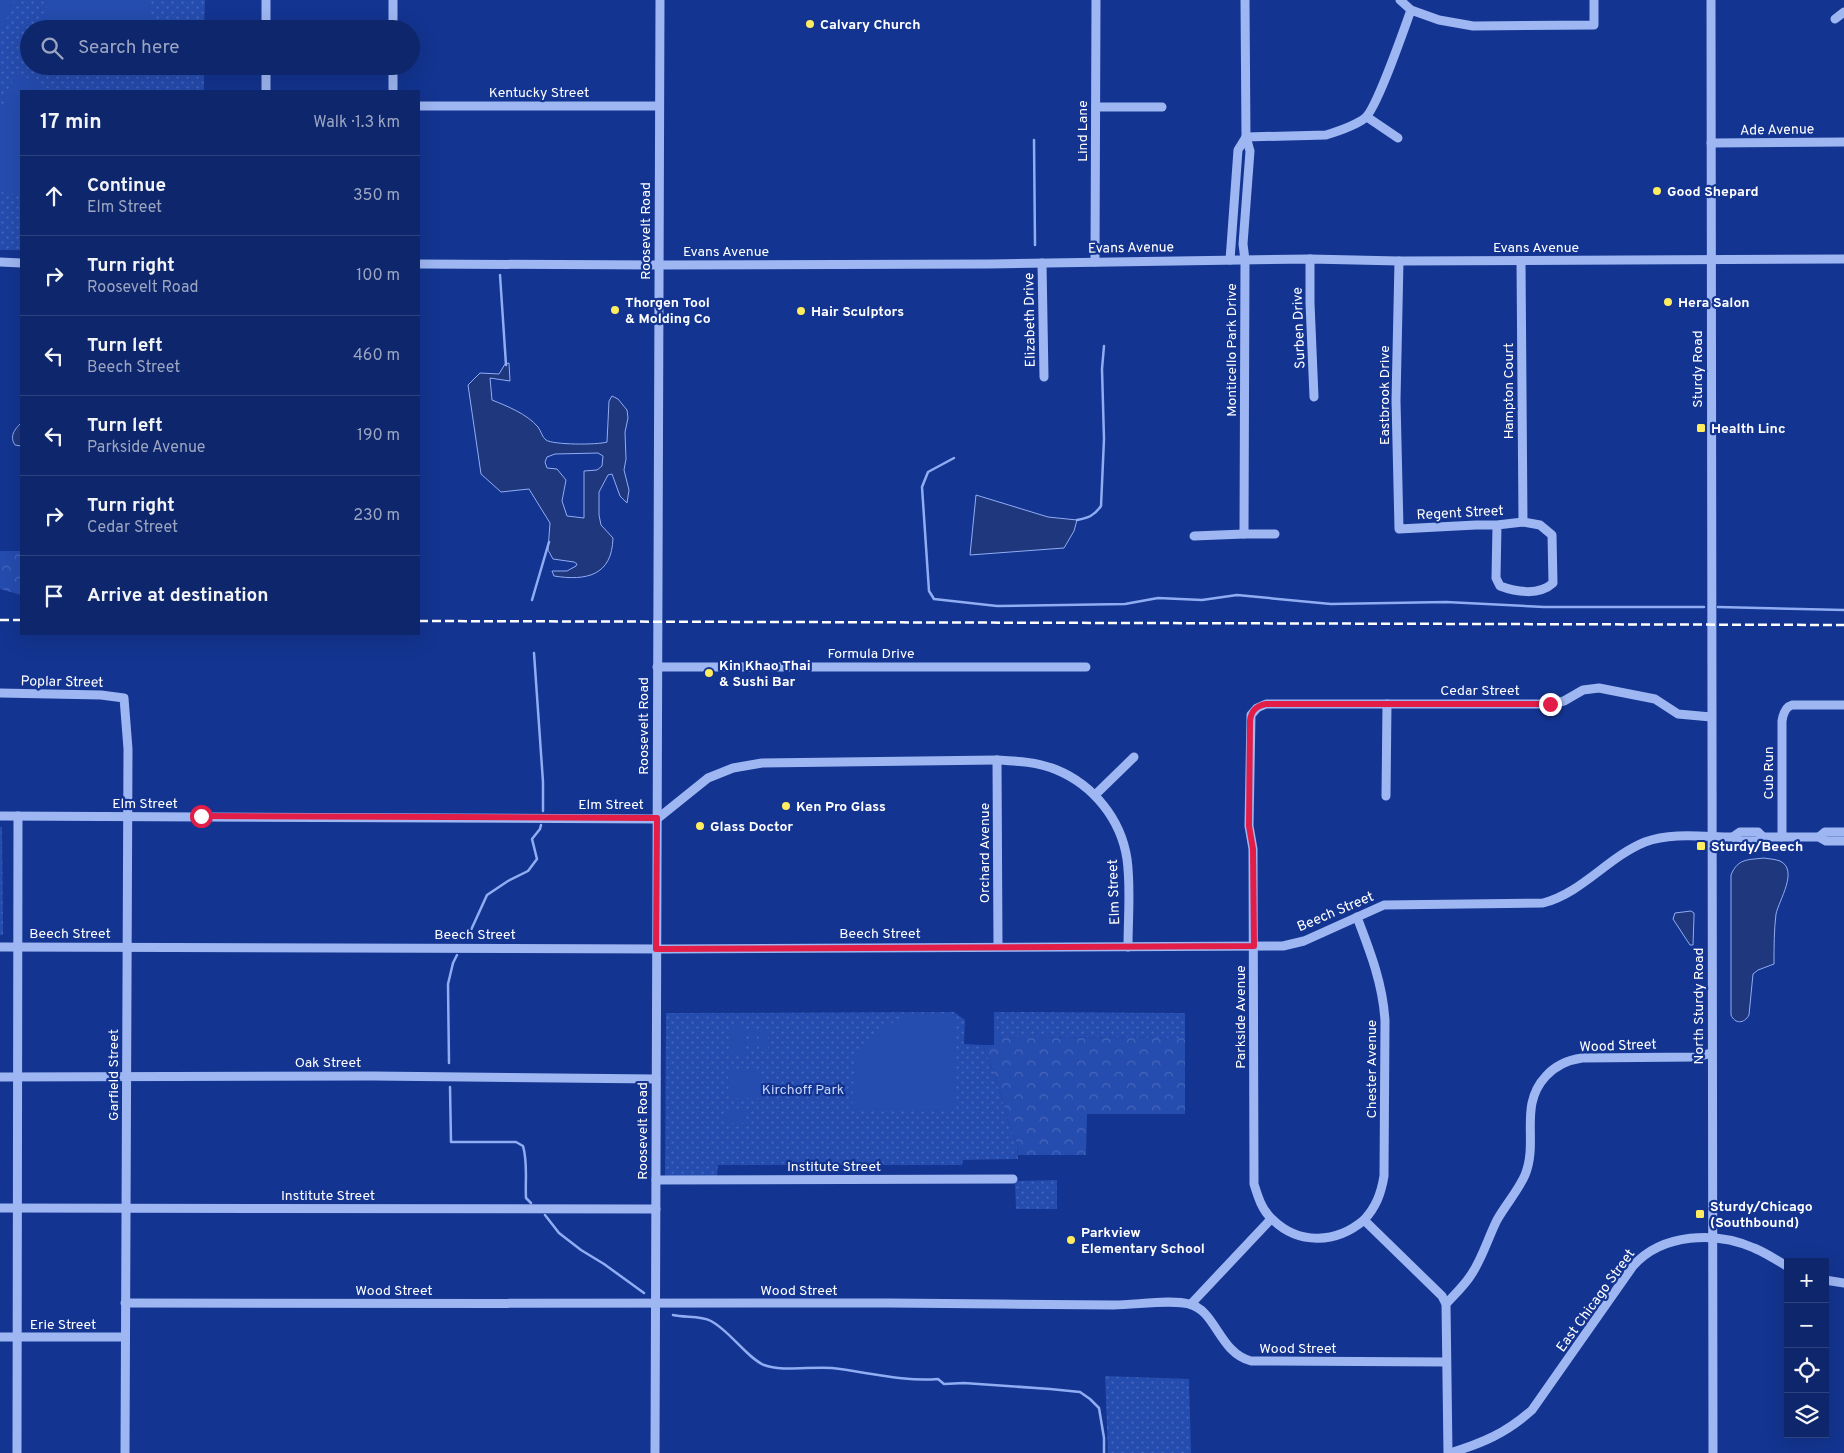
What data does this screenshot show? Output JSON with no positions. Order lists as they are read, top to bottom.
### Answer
{
  "streets": {
    "street": [
      "Kentucky Street",
      "Ade Avenue",
      "Lind Lane",
      "Roosevelt Road",
      "Evans Avenue",
      "Elizabeth Drive",
      "Surben Drive",
      "Monticello Park Drive",
      "Sturdy Road",
      "Hampton Court",
      "Eastbrook Drive",
      "Regent Street",
      "Formula Drive",
      "Poplar Street",
      "Cedar Street",
      "Cub Run",
      "Elm Street",
      "Orchard Avenue",
      "Beech Street",
      "North Sturdy Road",
      "Parkside Avenue",
      "Wood Street",
      "Oak Street",
      "Chester Avenue",
      "Garfield Street",
      "Institute Street",
      "East Chicago Street",
      "Erie Street"
    ]
  },
  "crossings": [
    ["Kentucky Street", "Roosevelt Road"],
    ["Ade Avenue", "Sturdy Road"],
    ["Lind Lane", "Evans Avenue"],
    ["Roosevelt Road", "Evans Avenue"],
    ["Roosevelt Road", "Formula Drive"],
    ["Roosevelt Road", "Elm Street"],
    ["Roosevelt Road", "Beech Street"],
    ["Roosevelt Road", "Wood Street"],
    ["Roosevelt Road", "Oak Street"],
    ["Roosevelt Road", "Institute Street"],
    ["Evans Avenue", "Elizabeth Drive"],
    ["Evans Avenue", "Surben Drive"],
    ["Evans Avenue", "Monticello Park Drive"],
    ["Evans Avenue", "Sturdy Road"],
    ["Evans Avenue", "Hampton Court"],
    ["Evans Avenue", "Eastbrook Drive"],
    ["Sturdy Road", "North Sturdy Road"],
    ["Hampton Court", "Regent Street"],
    ["Eastbrook Drive", "Regent Street"],
    ["Poplar Street", "Garfield Street"],
    ["Cedar Street", "North Sturdy Road"],
    ["Cedar Street", "Parkside Avenue"],
    ["Cub Run", "Beech Street"],
    ["Elm Street", "Orchard Avenue"],
    ["Elm Street", "Beech Street"],
    ["Elm Street", "Garfield Street"],
    ["Orchard Avenue", "Beech Street"],
    ["Beech Street", "North Sturdy Road"],
    ["Beech Street", "Parkside Avenue"],
    ["Beech Street", "Chester Avenue"],
    ["Beech Street", "Garfield Street"],
    ["North Sturdy Road", "Wood Street"],
    ["North Sturdy Road", "East Chicago Street"],
    ["Wood Street", "Garfield Street"],
    ["Oak Street", "Garfield Street"],
    ["Garfield Street", "Institute Street"],
    ["Garfield Street", "Erie Street"]
  ],
  "parks": ["Kirchoff Park"],
  "places": {
    "other": [
      "Calvary Church",
      "Good Shepard",
      "Hera Salon",
      "Thorgen Tool & Molding Co",
      "Hair Sculptors",
      "Kin Khao Thai & Sushi Bar",
      "Ken Pro Glass",
      "Glass Doctor",
      "Parkview Elementary School"
    ],
    "transit": ["Health Linc", "Sturdy/Beech", "Sturdy/Chicago (Southbound)"]
  },
  "page": {
    "search": "Search here",
    "heading": ["17 min", "Walk · 1.3 km"],
    "list": [
      ["Continue", "Elm Street", "350 m"],
      ["Turn right", "Roosevelt Road", "100 m"],
      ["Turn left", "Beech Street", "460 m"],
      ["Turn left", "Parkside Avenue", "190 m"],
      ["Turn right", "Cedar Street", "230 m"],
      "Arrive at destination"
    ],
    "map_buttons": ["+", "−"]
  }
}
